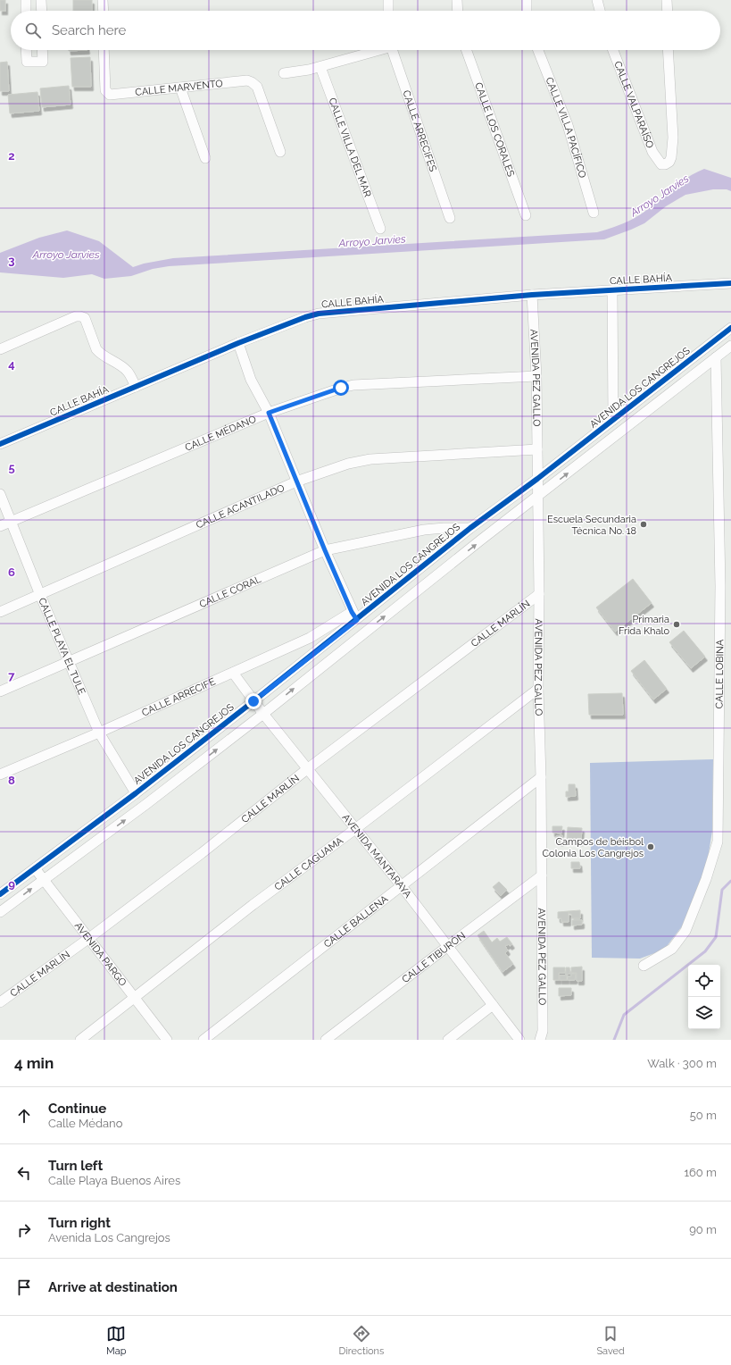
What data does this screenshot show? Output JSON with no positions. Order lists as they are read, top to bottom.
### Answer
{
  "streets": {
    "street": [
      "CALLE MARVENTO",
      "CALLE VALPARAÍSO",
      "CALLE VILLA PACÍFICO",
      "CALLE LOS CORALES",
      "CALLE ARRECIFES",
      "CALLE VILLA DEL MAR",
      "CALLE BAHÍA",
      "AVENIDA PEZ GALLO",
      "AVENIDA LOS CANGREJOS",
      "CALLE MÉDANO",
      "CALLE ACANTILADO",
      "CALLE CORAL",
      "CALLE MARLÍN",
      "CALLE PLAYA EL TULE",
      "CALLE LOBINA",
      "CALLE ARRECIFE",
      "AVENIDA MANTARAYA",
      "CALLE CAGUAMA",
      "CALLE BALLENA",
      "AVENIDA PARGO",
      "CALLE TIBURÓN"
    ]
  },
  "crossings": [
    ["CALLE BAHÍA", "AVENIDA PEZ GALLO"],
    ["AVENIDA PEZ GALLO", "AVENIDA LOS CANGREJOS"],
    ["AVENIDA PEZ GALLO", "CALLE MÉDANO"],
    ["AVENIDA PEZ GALLO", "CALLE ACANTILADO"],
    ["AVENIDA PEZ GALLO", "CALLE MARLÍN"],
    ["AVENIDA PEZ GALLO", "CALLE CAGUAMA"],
    ["AVENIDA PEZ GALLO", "CALLE BALLENA"],
    ["AVENIDA PEZ GALLO", "CALLE TIBURÓN"],
    ["AVENIDA LOS CANGREJOS", "CALLE CORAL"],
    ["AVENIDA LOS CANGREJOS", "CALLE PLAYA EL TULE"],
    ["AVENIDA LOS CANGREJOS", "CALLE ARRECIFE"],
    ["AVENIDA LOS CANGREJOS", "AVENIDA MANTARAYA"],
    ["AVENIDA LOS CANGREJOS", "AVENIDA PARGO"],
    ["CALLE MÉDANO", "CALLE PLAYA EL TULE"],
    ["CALLE ACANTILADO", "CALLE PLAYA EL TULE"],
    ["CALLE CORAL", "CALLE PLAYA EL TULE"],
    ["CALLE MARLÍN", "AVENIDA MANTARAYA"],
    ["CALLE MARLÍN", "AVENIDA PARGO"],
    ["CALLE PLAYA EL TULE", "CALLE ARRECIFE"],
    ["CALLE ARRECIFE", "AVENIDA MANTARAYA"],
    ["AVENIDA MANTARAYA", "CALLE CAGUAMA"],
    ["AVENIDA MANTARAYA", "CALLE BALLENA"],
    ["AVENIDA MANTARAYA", "CALLE TIBURÓN"],
    ["CALLE CAGUAMA", "AVENIDA PARGO"]
  ],
  "water": ["Arroyo Jarvies"],
  "places": ["Escuela Secundaria Técnica No. 18", "Primaria Frida Khalo", "Campos de béisbol Colonia Los Cangrejos"],
  "page": {
    "search": "Search here",
    "heading": ["4 min", "Walk · 300 m"],
    "list": [
      ["Continue", "Calle Médano", "50 m"],
      ["Turn left", "Calle Playa Buenos Aires", "160 m"],
      ["Turn right", "Avenida Los Cangrejos", "90 m"],
      "Arrive at destination"
    ],
    "nav": ["Map", "Directions", "Saved"]
  },
  "grid": {
    "rows": [
      "2",
      "3",
      "4",
      "5",
      "6",
      "7",
      "8",
      "9"
    ]
  }
}
